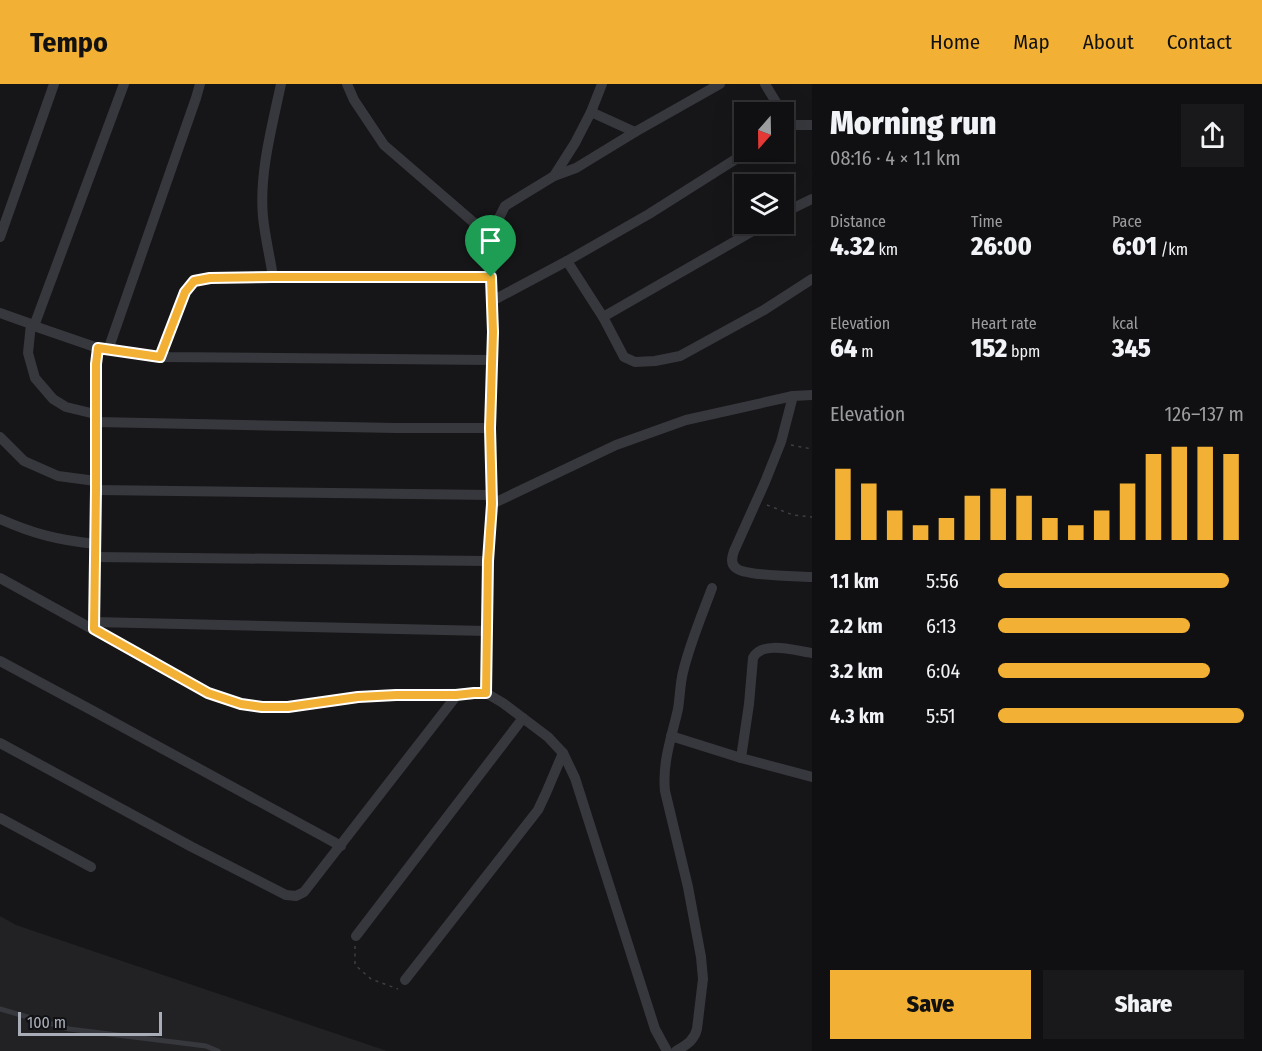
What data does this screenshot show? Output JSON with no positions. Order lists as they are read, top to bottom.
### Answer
{
  "scale_bar": "100 m",
  "north": "bottom",
  "page": {
    "header": "Tempo",
    "nav": [
      "Home",
      "Map",
      "About",
      "Contact"
    ],
    "heading": ["Morning run", "08:16 · 4 × 1.1 km"],
    "stats": [
      ["Distance", "4.32 km"],
      ["Time", "26:00"],
      ["Pace", "6:01 /km"],
      ["Elevation", "64 m"],
      ["Heart rate", "152 bpm"],
      ["kcal", "345"]
    ],
    "chart": ["Elevation", "126–137 m"],
    "list": [
      {
        "name": "1.1 km",
        "note": "5:56"
      },
      {
        "name": "2.2 km",
        "note": "6:13"
      },
      {
        "name": "3.2 km",
        "note": "6:04"
      },
      {
        "name": "4.3 km",
        "note": "5:51"
      }
    ],
    "buttons": ["Save", "Share"],
    "scale": "100 m"
  }
}
